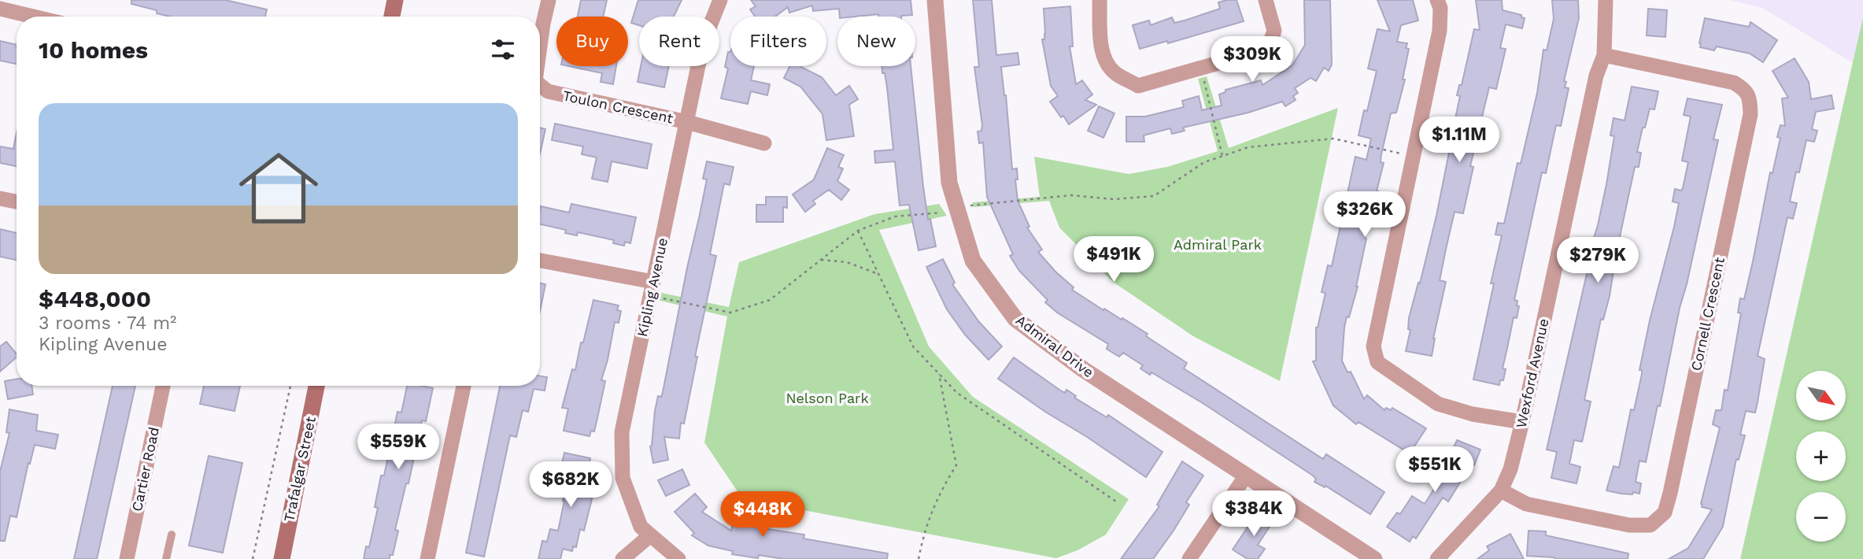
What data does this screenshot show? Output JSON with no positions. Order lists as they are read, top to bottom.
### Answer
{
  "streets": {
    "main road": ["Trafalgar Street"],
    "street": [
      "Toulon Crescent",
      "Kipling Avenue",
      "Cornell Crescent",
      "Admiral Drive",
      "Wexford Avenue",
      "Cartier Road"
    ]
  },
  "crossings": [
    ["Toulon Crescent", "Kipling Avenue"],
    ["Cornell Crescent", "Wexford Avenue"]
  ],
  "parks": ["Admiral Park", "Nelson Park"],
  "north": "bottom right",
  "page": {
    "chip": [
      "Buy",
      "Rent",
      "Filters",
      "New"
    ],
    "heading": "10 homes",
    "price": [
      "$309K",
      "$1.11M",
      "$326K",
      "$491K",
      "$279K",
      "$559K",
      "$551K",
      "$682K",
      "$384K",
      "$448K"
    ],
    "list": [
      {
        "name": "$448,000",
        "note": "3 rooms · 74 m² · Kipling Avenue"
      }
    ],
    "map_buttons": ["+", "−"]
  }
}
